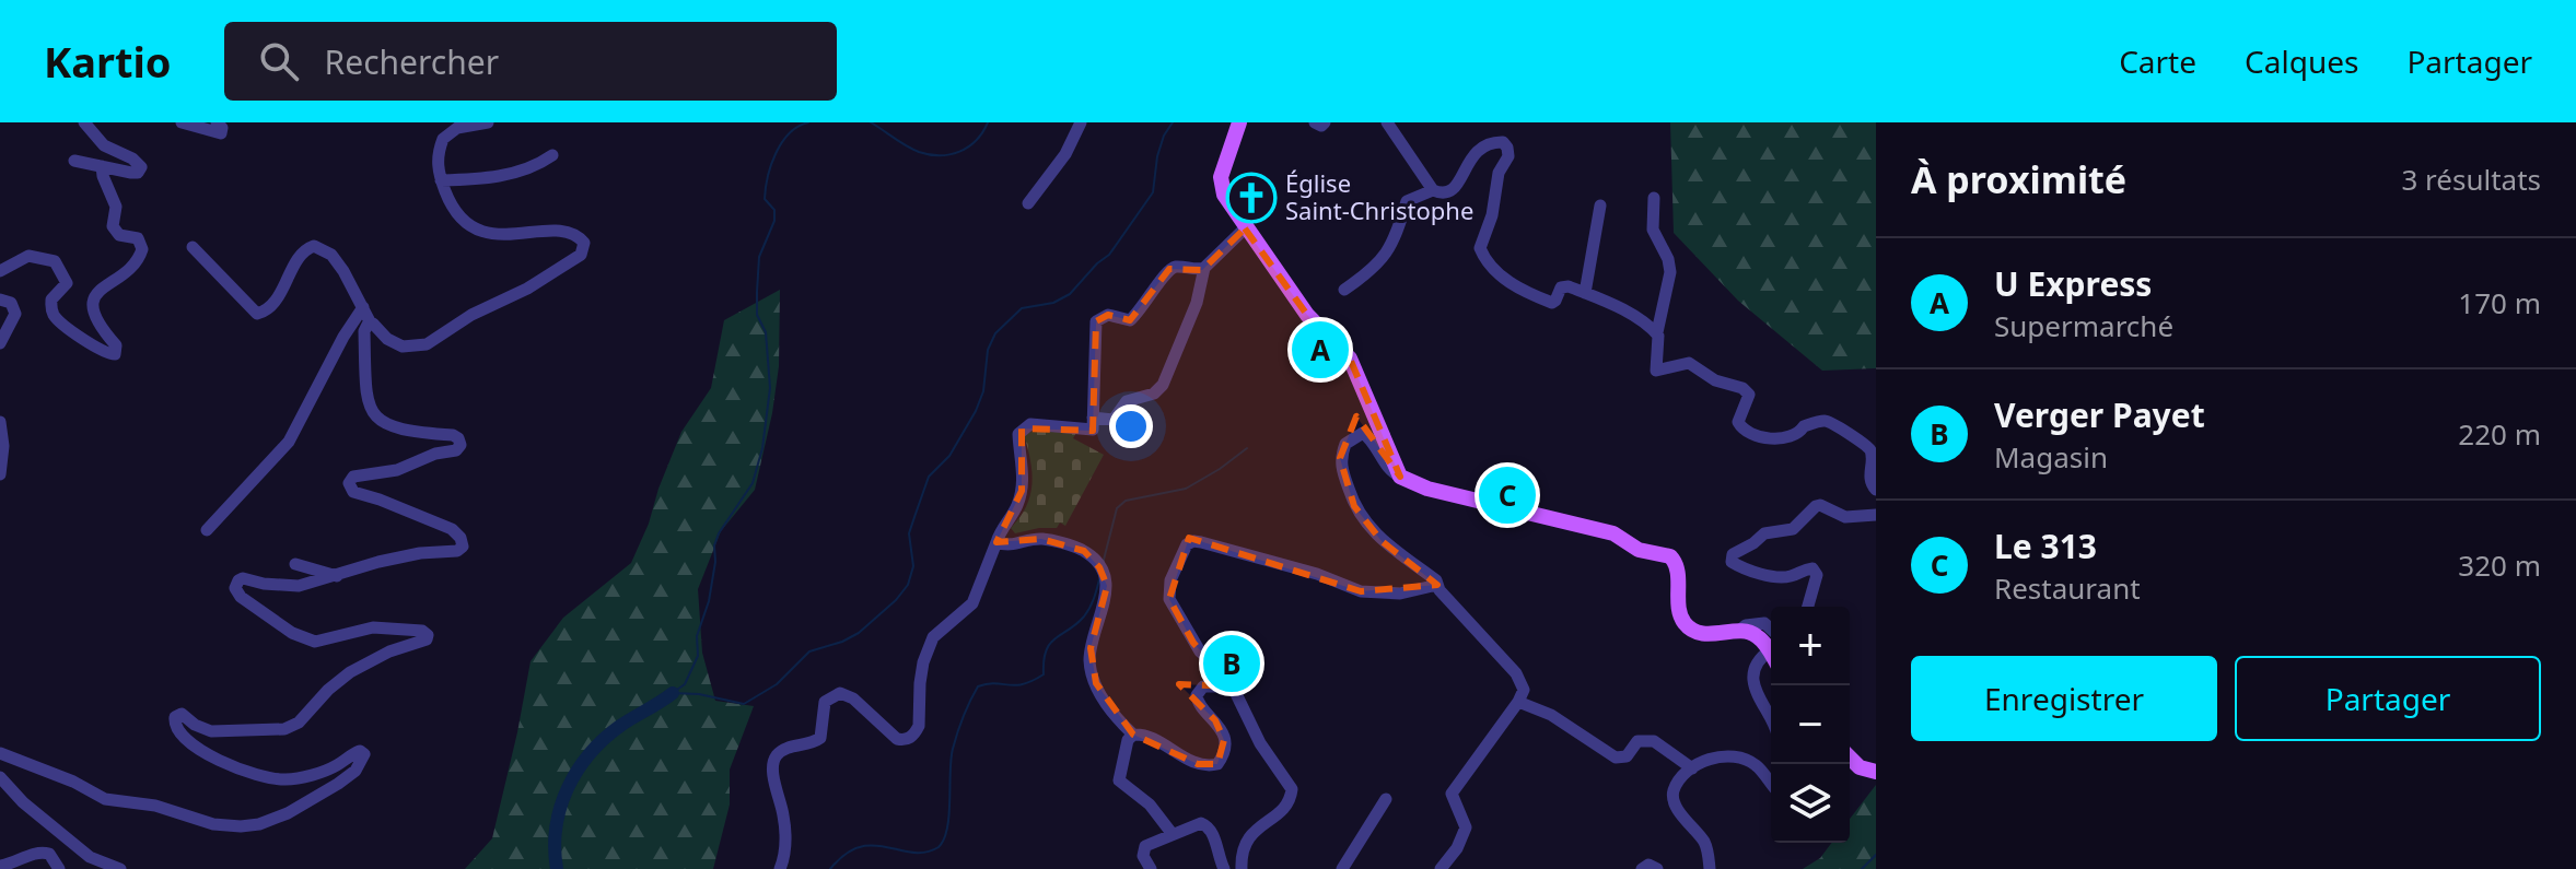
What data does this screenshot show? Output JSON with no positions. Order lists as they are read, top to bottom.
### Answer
{
  "places": {
    "church": ["Église Saint-Christophe"]
  },
  "page": {
    "header": "Kartio",
    "search": "Rechercher",
    "nav": ["Carte", "Calques", "Partager"],
    "heading": ["À proximité", "3 résultats"],
    "list": [
      {
        "mark": "A",
        "name": "U Express",
        "note": "Supermarché",
        "value": "170 m"
      },
      {
        "mark": "B",
        "name": "Verger Payet",
        "note": "Magasin",
        "value": "220 m"
      },
      {
        "mark": "C",
        "name": "Le 313",
        "note": "Restaurant",
        "value": "320 m"
      }
    ],
    "pins": ["A", "C", "B"],
    "map_buttons": ["+", "−"],
    "buttons": ["Enregistrer", "Partager"]
  }
}
